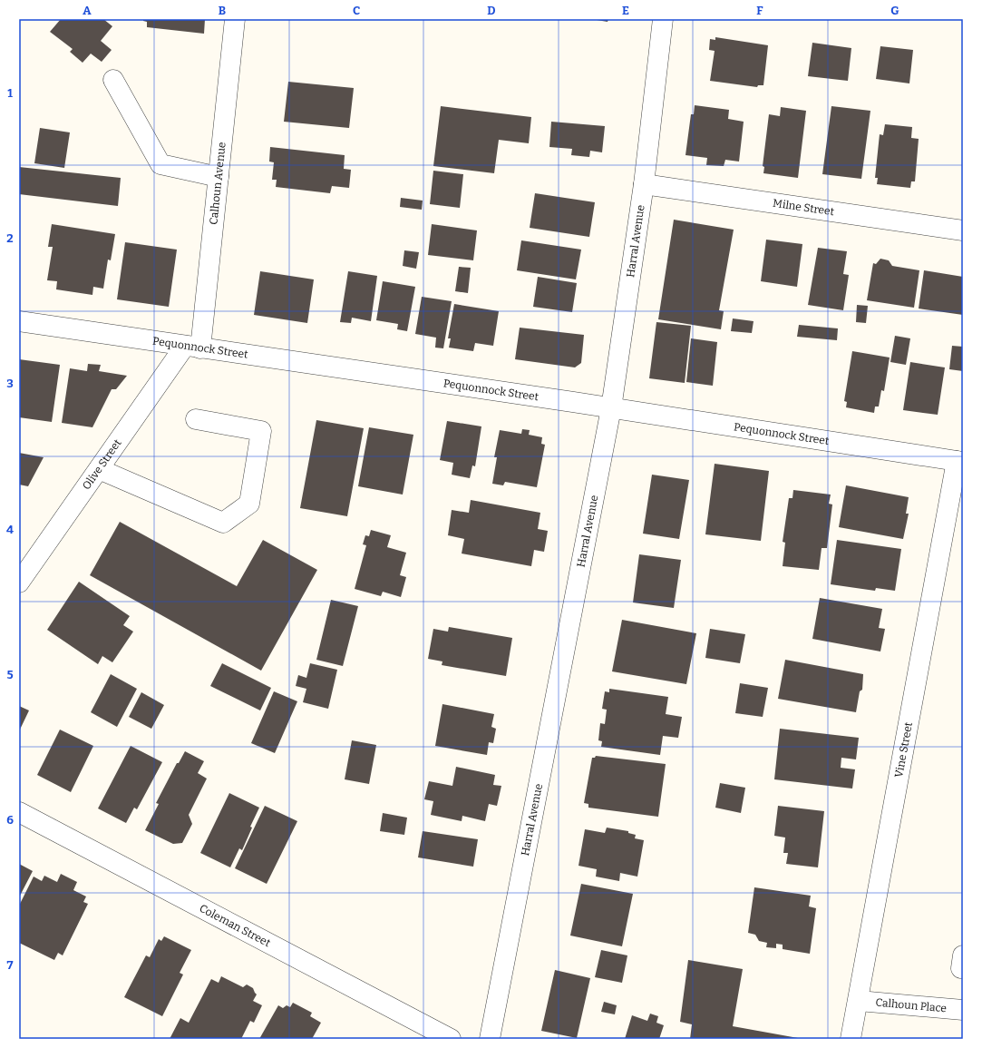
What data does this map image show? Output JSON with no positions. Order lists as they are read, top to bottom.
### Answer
{
  "streets": {
    "street": [
      "Calhoun Avenue",
      "Milne Street",
      "Harral Avenue",
      "Pequonnock Street",
      "Olive Street",
      "Vine Street",
      "Coleman Street",
      "Calhoun Place"
    ]
  },
  "crossings": [
    ["Calhoun Avenue", "Pequonnock Street"],
    ["Calhoun Avenue", "Olive Street"],
    ["Milne Street", "Harral Avenue"],
    ["Harral Avenue", "Pequonnock Street"],
    ["Pequonnock Street", "Olive Street"],
    ["Pequonnock Street", "Vine Street"],
    ["Vine Street", "Calhoun Place"]
  ],
  "grid": {
    "columns": [
      "A",
      "B",
      "C",
      "D",
      "E",
      "F",
      "G"
    ],
    "rows": [
      "1",
      "2",
      "3",
      "4",
      "5",
      "6",
      "7"
    ]
  }
}
